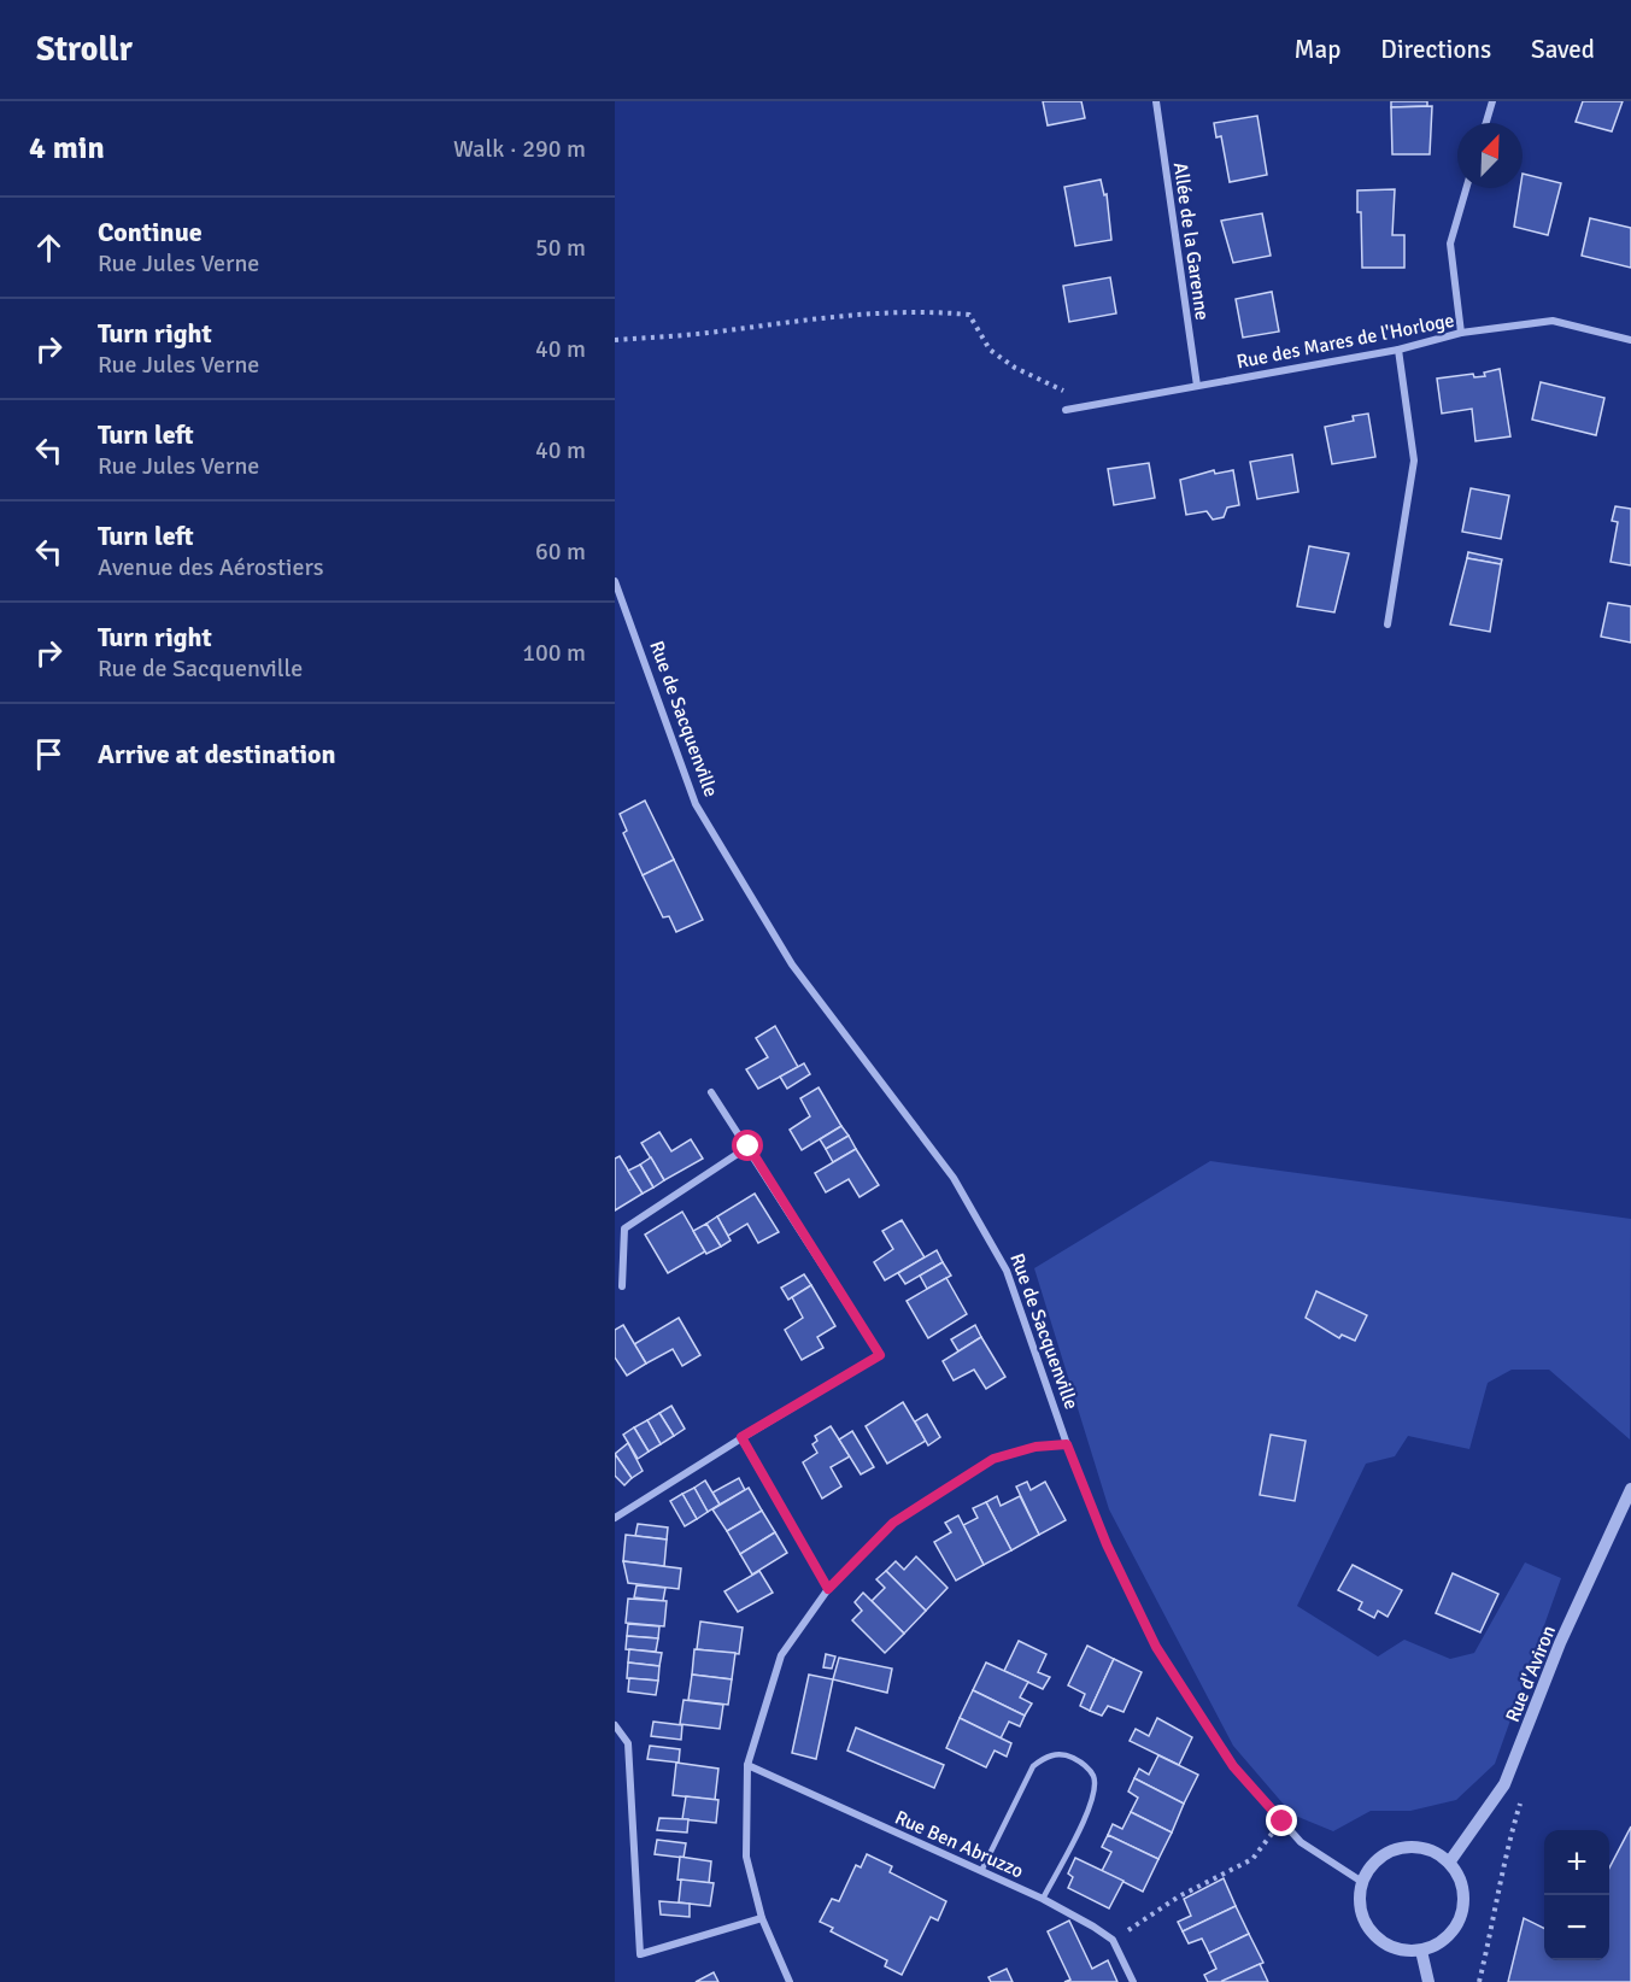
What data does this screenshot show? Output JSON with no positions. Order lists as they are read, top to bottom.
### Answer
{
  "streets": {
    "street": [
      "Allée de la Garenne",
      "Rue des Mares de l'Horloge",
      "Rue de Sacquenville",
      "Rue d'Aviron",
      "Rue Ben Abruzzo"
    ]
  },
  "crossings": [
    ["Allée de la Garenne", "Rue des Mares de l'Horloge"],
    ["Rue de Sacquenville", "Rue d'Aviron"]
  ],
  "north": "top right",
  "page": {
    "header": "Strollr",
    "nav": ["Map", "Directions", "Saved"],
    "heading": ["4 min", "Walk · 290 m"],
    "list": [
      ["Continue", "Rue Jules Verne", "50 m"],
      ["Turn right", "Rue Jules Verne", "40 m"],
      ["Turn left", "Rue Jules Verne", "40 m"],
      ["Turn left", "Avenue des Aérostiers", "60 m"],
      ["Turn right", "Rue de Sacquenville", "100 m"],
      "Arrive at destination"
    ],
    "map_buttons": ["+", "−"]
  }
}
